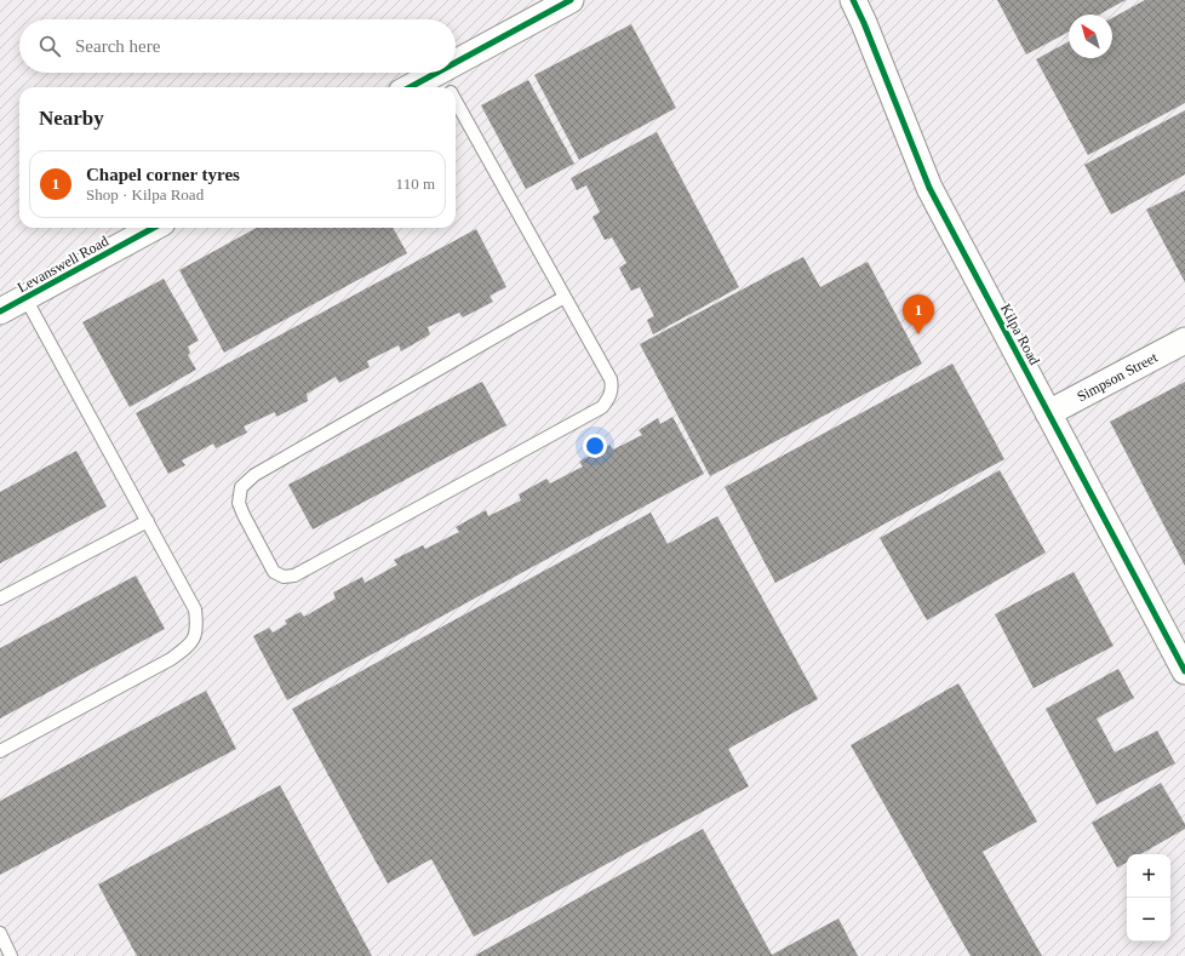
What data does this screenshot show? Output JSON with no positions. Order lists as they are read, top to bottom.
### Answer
{
  "streets": {
    "street": ["Levanswell Road", "Kilpa Road", "Simpson Street"]
  },
  "crossings": [
    ["Kilpa Road", "Simpson Street"]
  ],
  "north": "top left",
  "page": {
    "search": "Search here",
    "heading": "Nearby",
    "list": [
      {
        "mark": "1",
        "name": "Chapel corner tyres",
        "note": "Shop · Kilpa Road",
        "value": "110 m"
      }
    ],
    "pins": "1",
    "map_buttons": ["+", "−"]
  }
}
